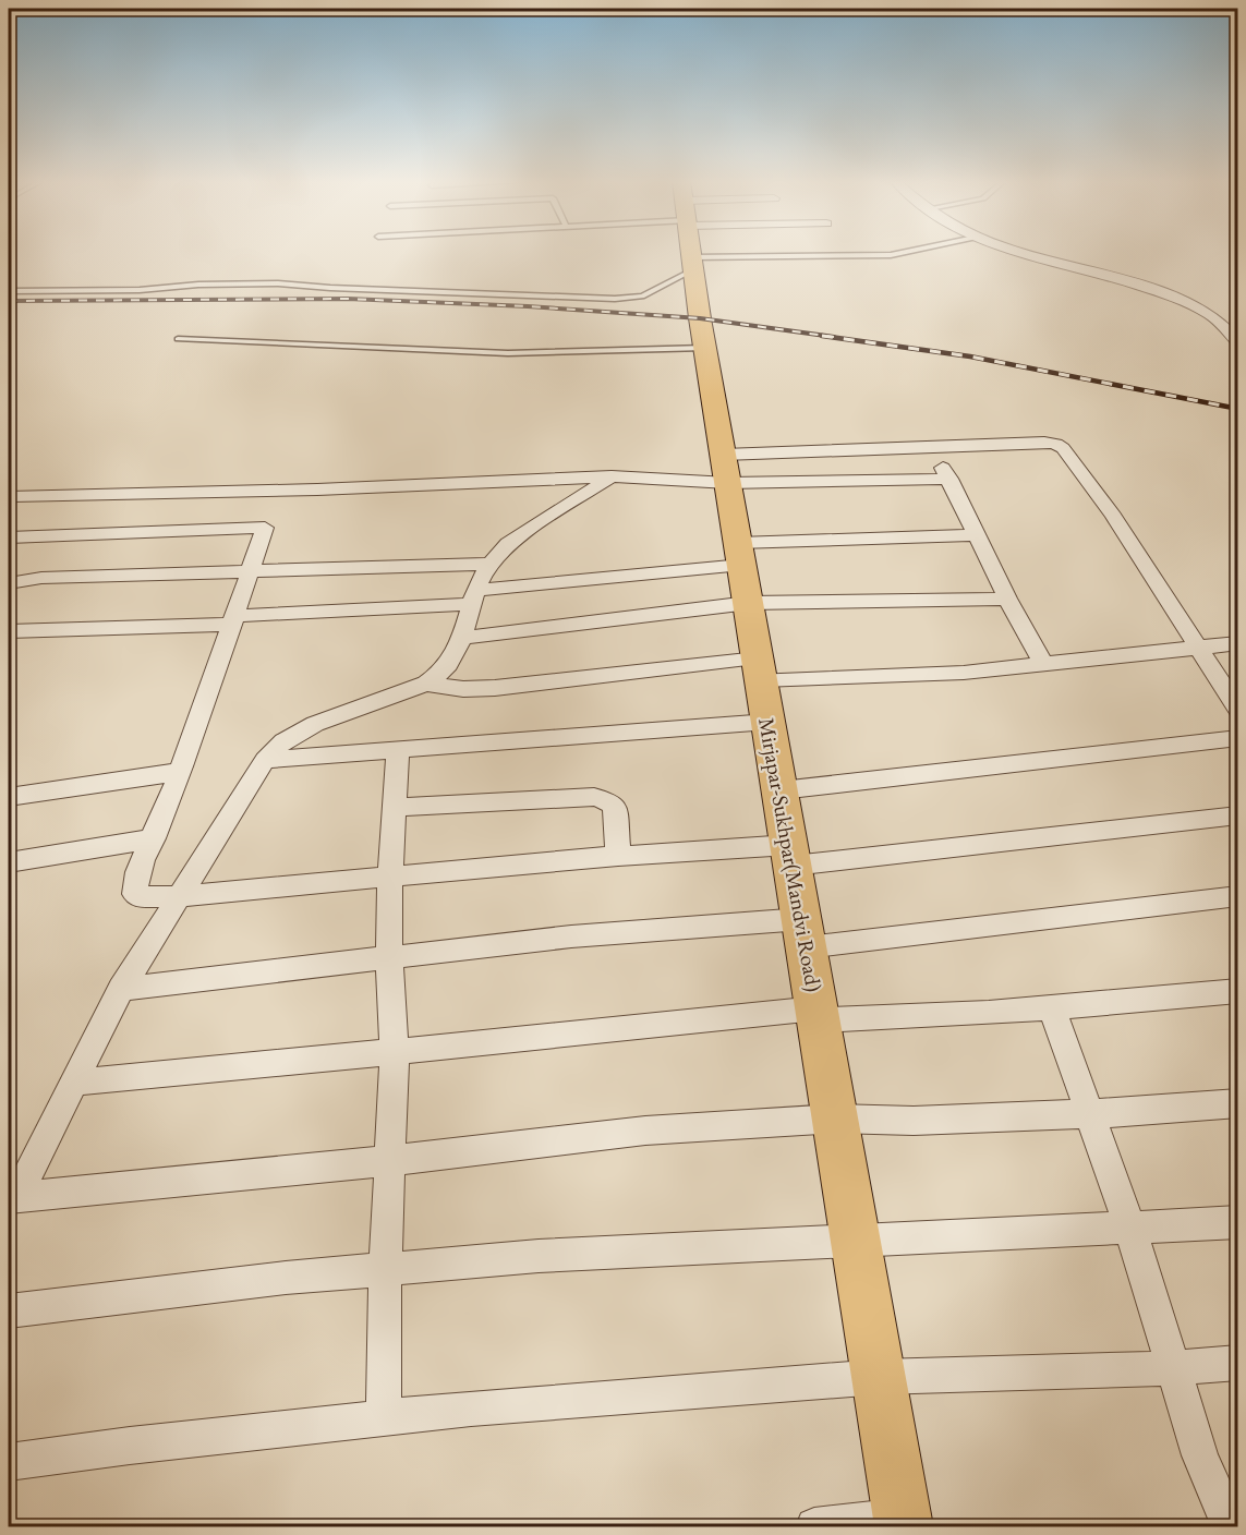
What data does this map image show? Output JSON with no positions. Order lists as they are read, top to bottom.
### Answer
{
  "streets": {
    "main road": ["Mirjapar-Sukhpar(Mandvi Road)"]
  }
}
